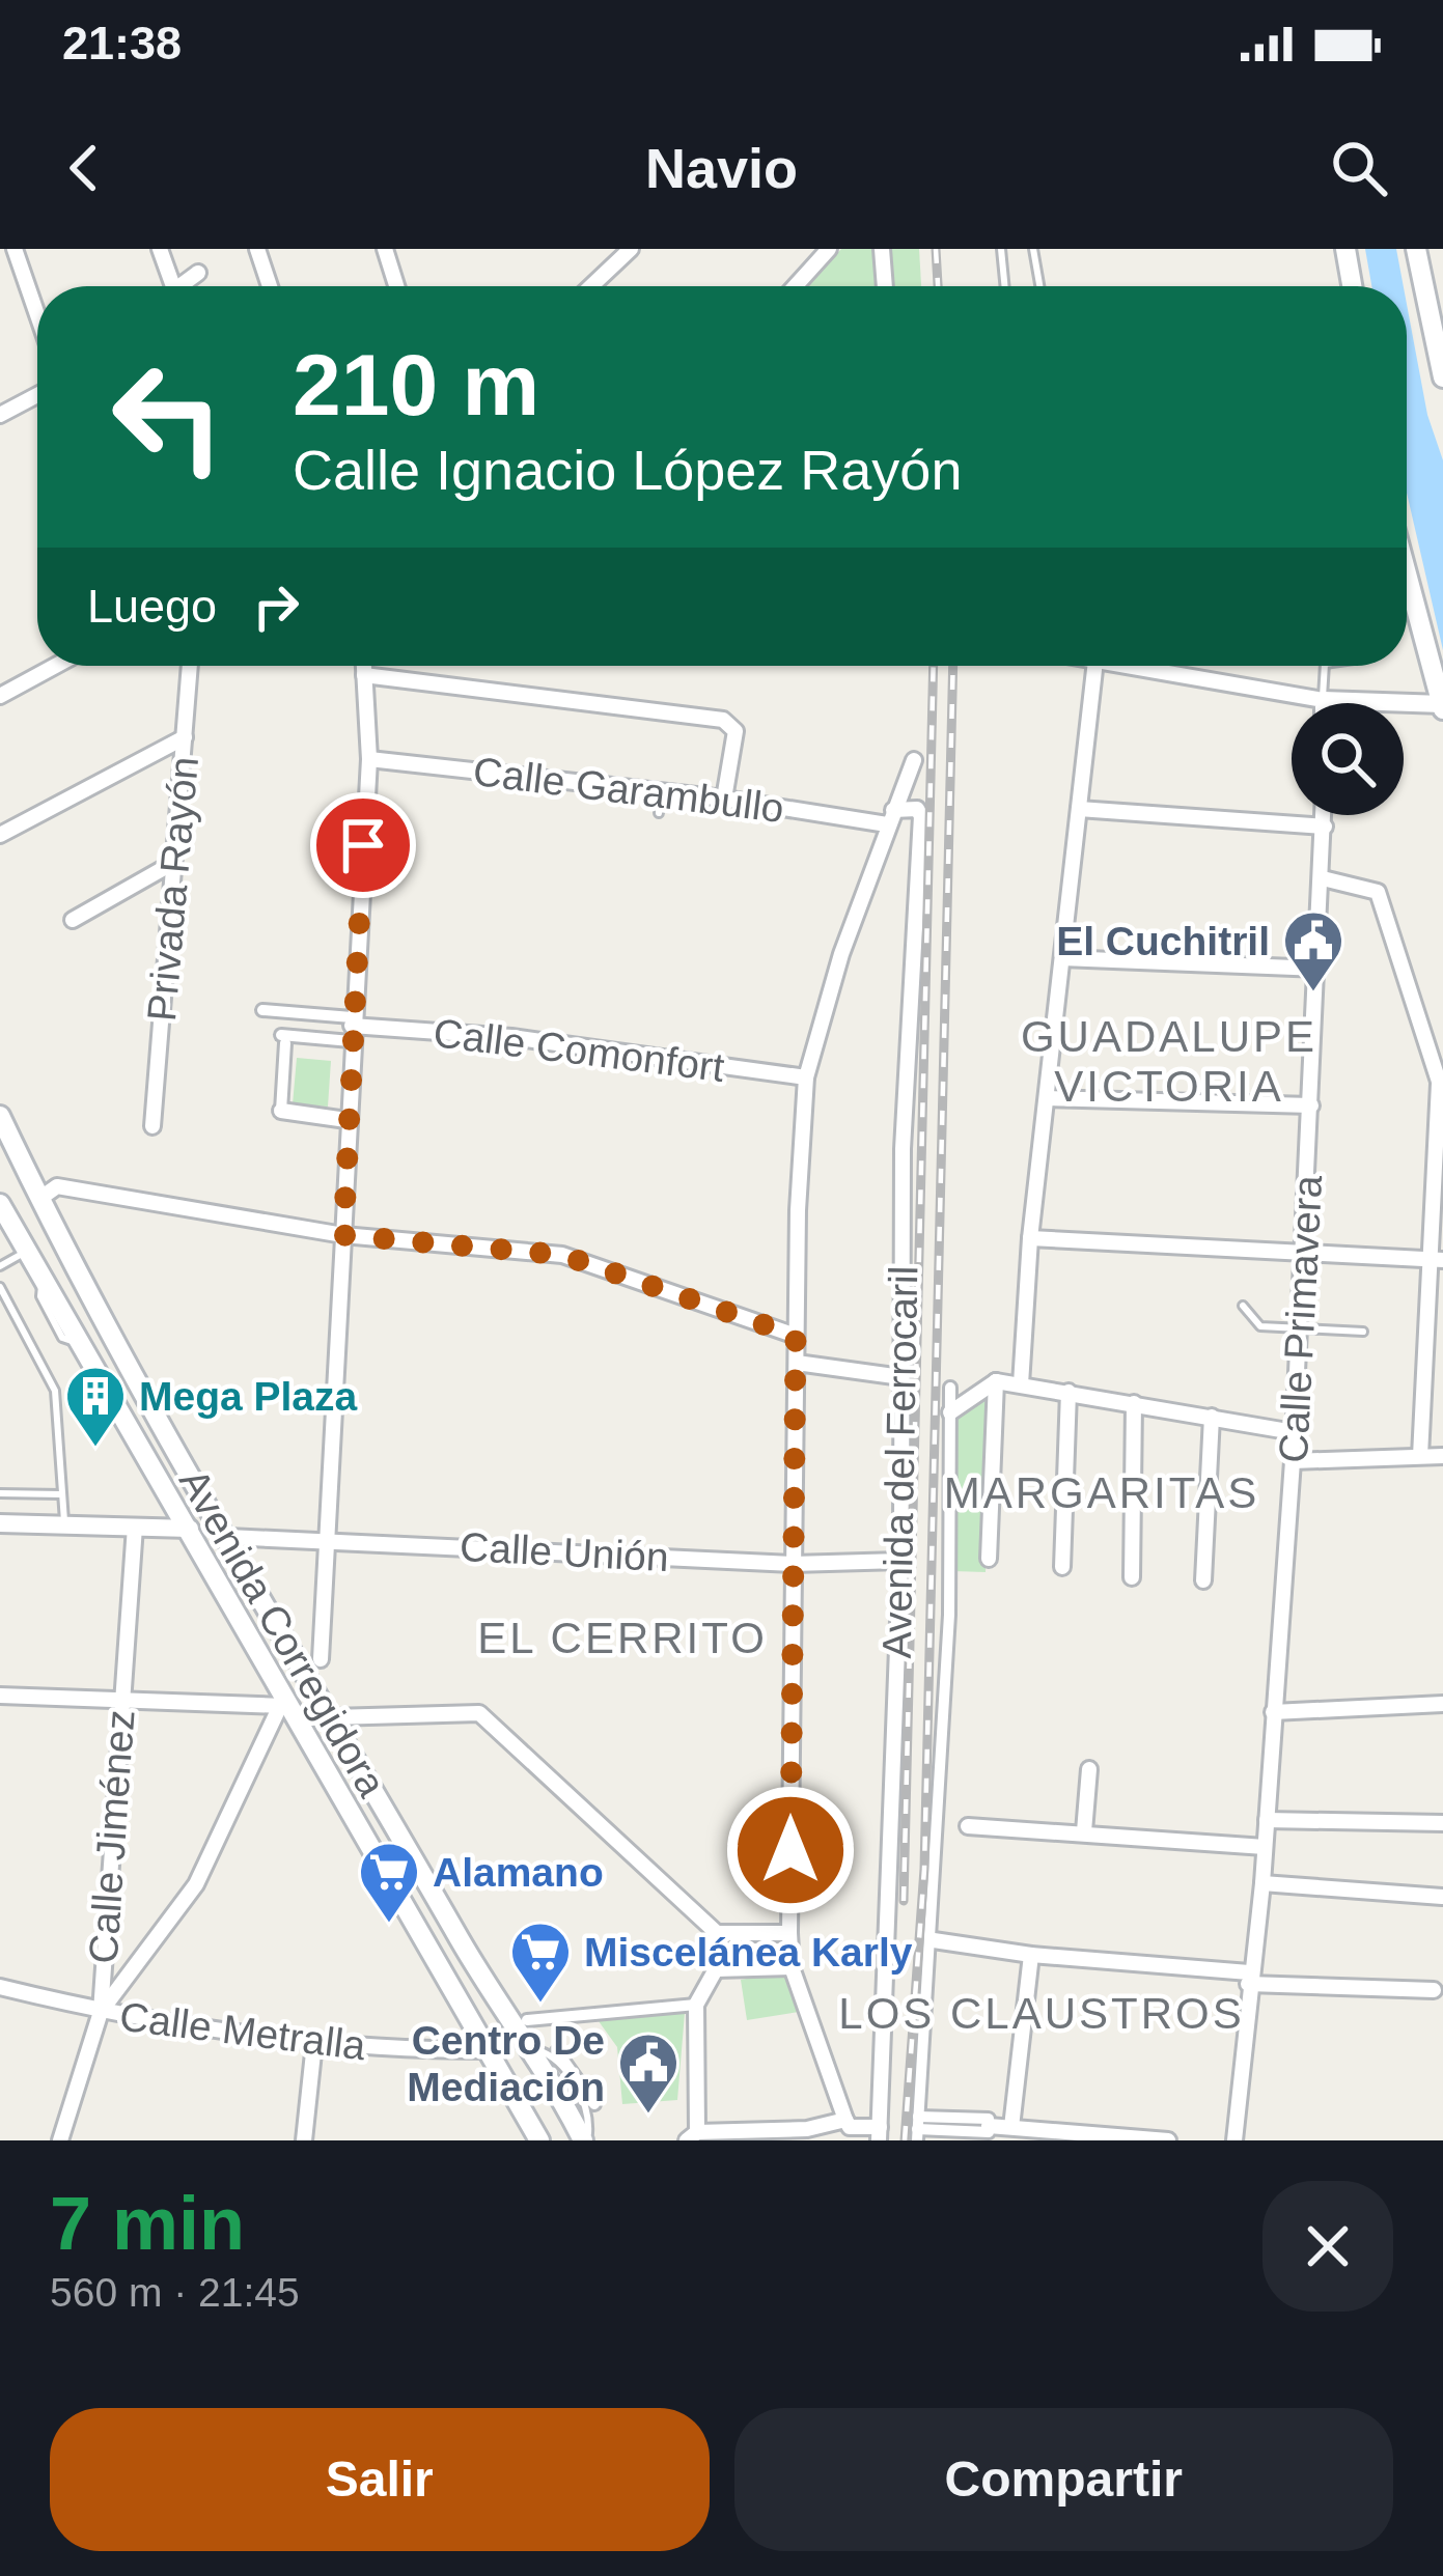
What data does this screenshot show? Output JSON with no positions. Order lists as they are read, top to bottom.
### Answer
{
  "streets": {
    "main road": ["Avenida Corregidora"],
    "street": [
      "Calle Garambullo",
      "Privada Rayón",
      "Calle Comonfort",
      "Calle Primavera",
      "Avenida del Ferrocaril",
      "Calle Unión",
      "Calle Jiménez",
      "Calle Metralla"
    ]
  },
  "crossings": [
    ["Calle Garambullo", "Avenida del Ferrocaril"],
    ["Avenida del Ferrocaril", "Calle Unión"],
    ["Calle Unión", "Avenida Corregidora"],
    ["Avenida Corregidora", "Calle Metralla"],
    ["Calle Jiménez", "Calle Metralla"]
  ],
  "districts": [
    "GUADALUPE VICTORIA",
    "MARGARITAS",
    "EL CERRITO",
    "LOS CLAUSTROS"
  ],
  "places": {
    "public building": ["El Cuchitril", "Centro De Mediación"],
    "building": ["Mega Plaza"],
    "supermarket": ["Alamano", "Miscelánea Karly"]
  },
  "page": {
    "status": "21:38",
    "header": "Navio",
    "turn": ["210 m", "Calle Ignacio López Rayón"],
    "then": "Luego",
    "heading": ["7 min", "560 m · 21:45"],
    "buttons": ["Salir", "Compartir"]
  }
}
